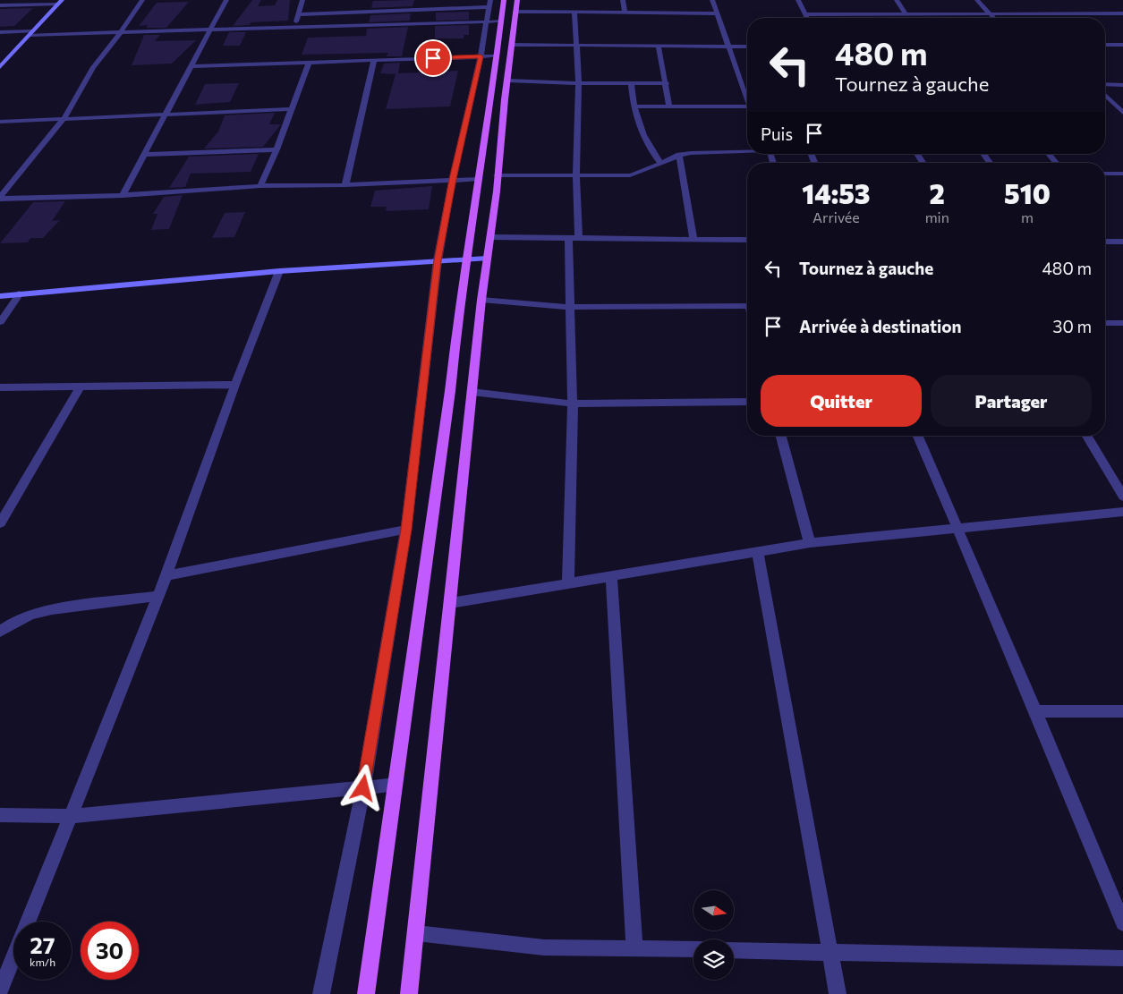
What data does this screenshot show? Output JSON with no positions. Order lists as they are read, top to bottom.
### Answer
{
  "north": "right",
  "page": {
    "turn": ["480 m", "Tournez à gauche"],
    "then": "Puis",
    "eta": [
      "14:53",
      "Arrivée",
      "2",
      "min",
      "510",
      "m"
    ],
    "list": [
      {
        "name": "Tournez à gauche",
        "value": "480 m"
      },
      {
        "name": "Arrivée à destination",
        "value": "30 m"
      }
    ],
    "buttons": ["Quitter", "Partager"],
    "speed": "27 km/h",
    "limit": "30"
  }
}
